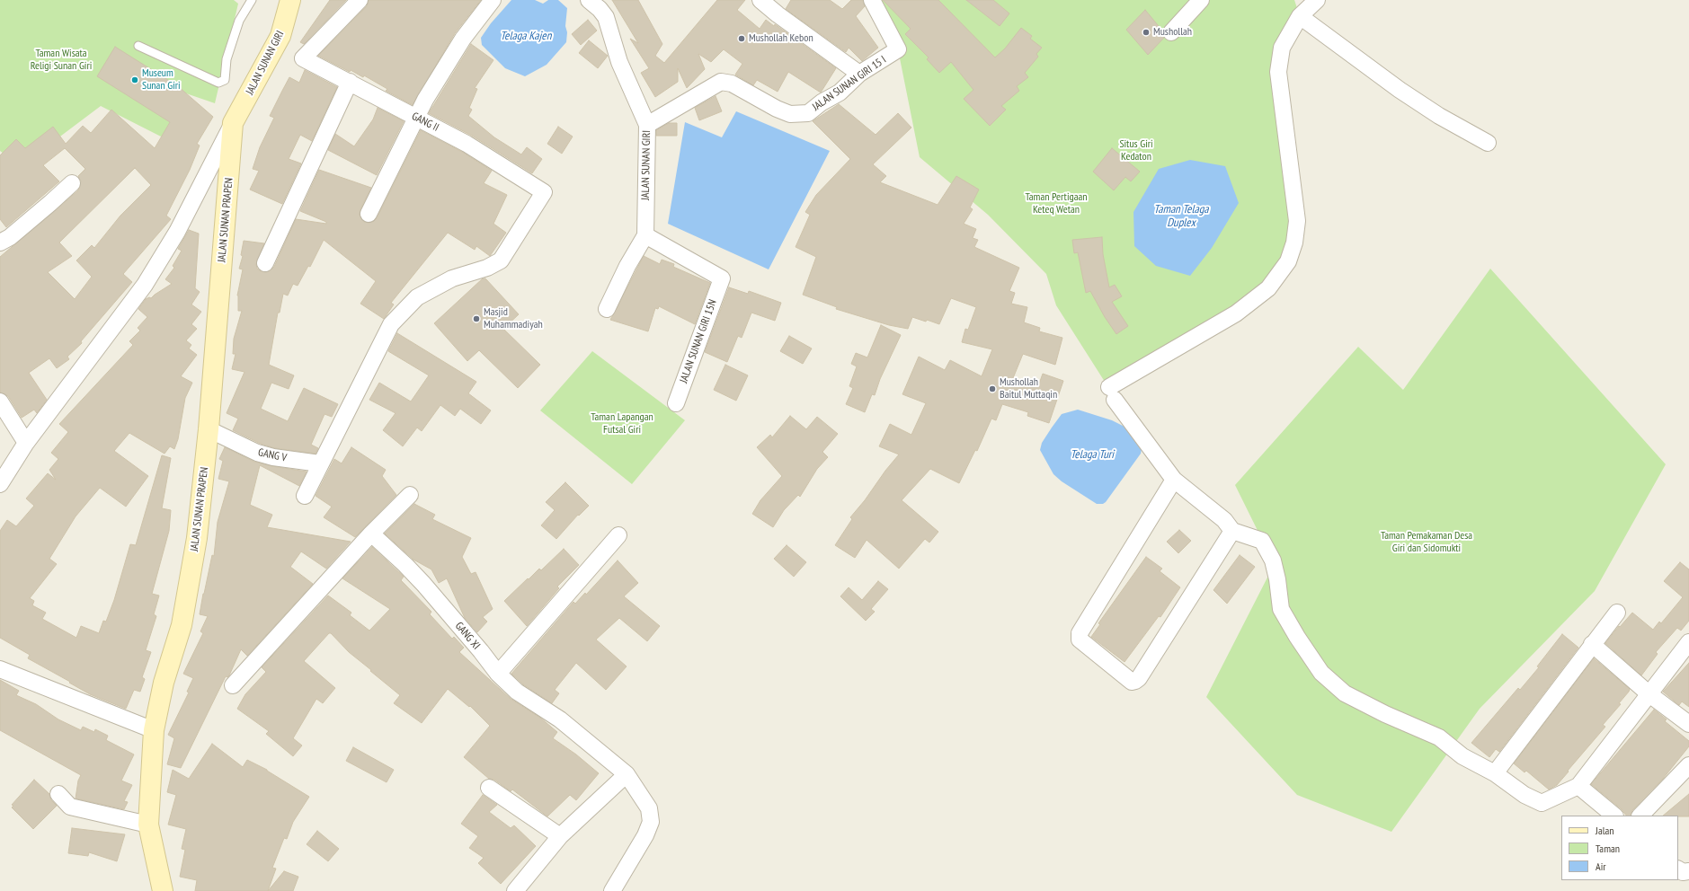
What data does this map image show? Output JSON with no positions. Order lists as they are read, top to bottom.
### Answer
{
  "streets": {
    "main road": ["JALAN SUNAN GIRI", "JALAN SUNAN PRAPEN"],
    "street": [
      "JALAN SUNAN GIRI 15 I",
      "GANG II",
      "JALAN SUNAN GIRI 15N",
      "GANG V",
      "GANG XI"
    ]
  },
  "crossings": [
    ["JALAN SUNAN GIRI", "JALAN SUNAN GIRI 15 I"],
    ["JALAN SUNAN GIRI", "JALAN SUNAN PRAPEN"],
    ["JALAN SUNAN GIRI", "JALAN SUNAN GIRI 15N"],
    ["GANG II", "GANG V"],
    ["JALAN SUNAN PRAPEN", "GANG V"]
  ],
  "water": ["Telaga Kajen", "Taman Telaga Duplex", "Telaga Turi"],
  "parks": [
    "Taman Wisata Religi Sunan Giri",
    "Situs Giri Kedaton",
    "Taman Pertigaan Keteq Wetan",
    "Taman Lapangan Futsal Giri",
    "Taman Pemakaman Desa Giri dan Sidomukti"
  ],
  "places": [
    "Mushollah",
    "Mushollah Kebon",
    "Museum Sunan Giri",
    "Masjid Muhammadiyah",
    "Mushollah Baitul Muttaqin"
  ],
  "legend": ["Jalan", "Taman", "Air"]
}
